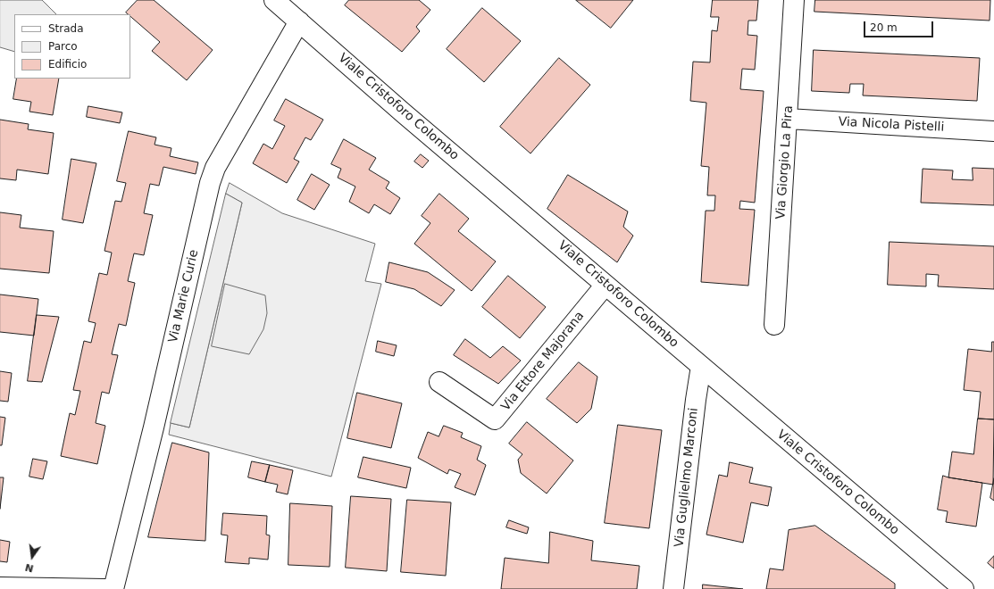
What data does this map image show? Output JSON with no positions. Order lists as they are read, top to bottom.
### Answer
{
  "streets": {
    "street": [
      "Viale Cristoforo Colombo",
      "Via Nicola Pistelli",
      "Via Giorgio La Pira",
      "Via Marie Curie",
      "Via Ettore Majorana",
      "Via Guglielmo Marconi"
    ]
  },
  "crossings": [
    ["Viale Cristoforo Colombo", "Via Marie Curie"],
    ["Viale Cristoforo Colombo", "Via Ettore Majorana"],
    ["Viale Cristoforo Colombo", "Via Guglielmo Marconi"],
    ["Via Nicola Pistelli", "Via Giorgio La Pira"]
  ],
  "legend": ["Strada", "Parco", "Edificio"],
  "scale_bar": "20 m",
  "north": "bottom"
}
